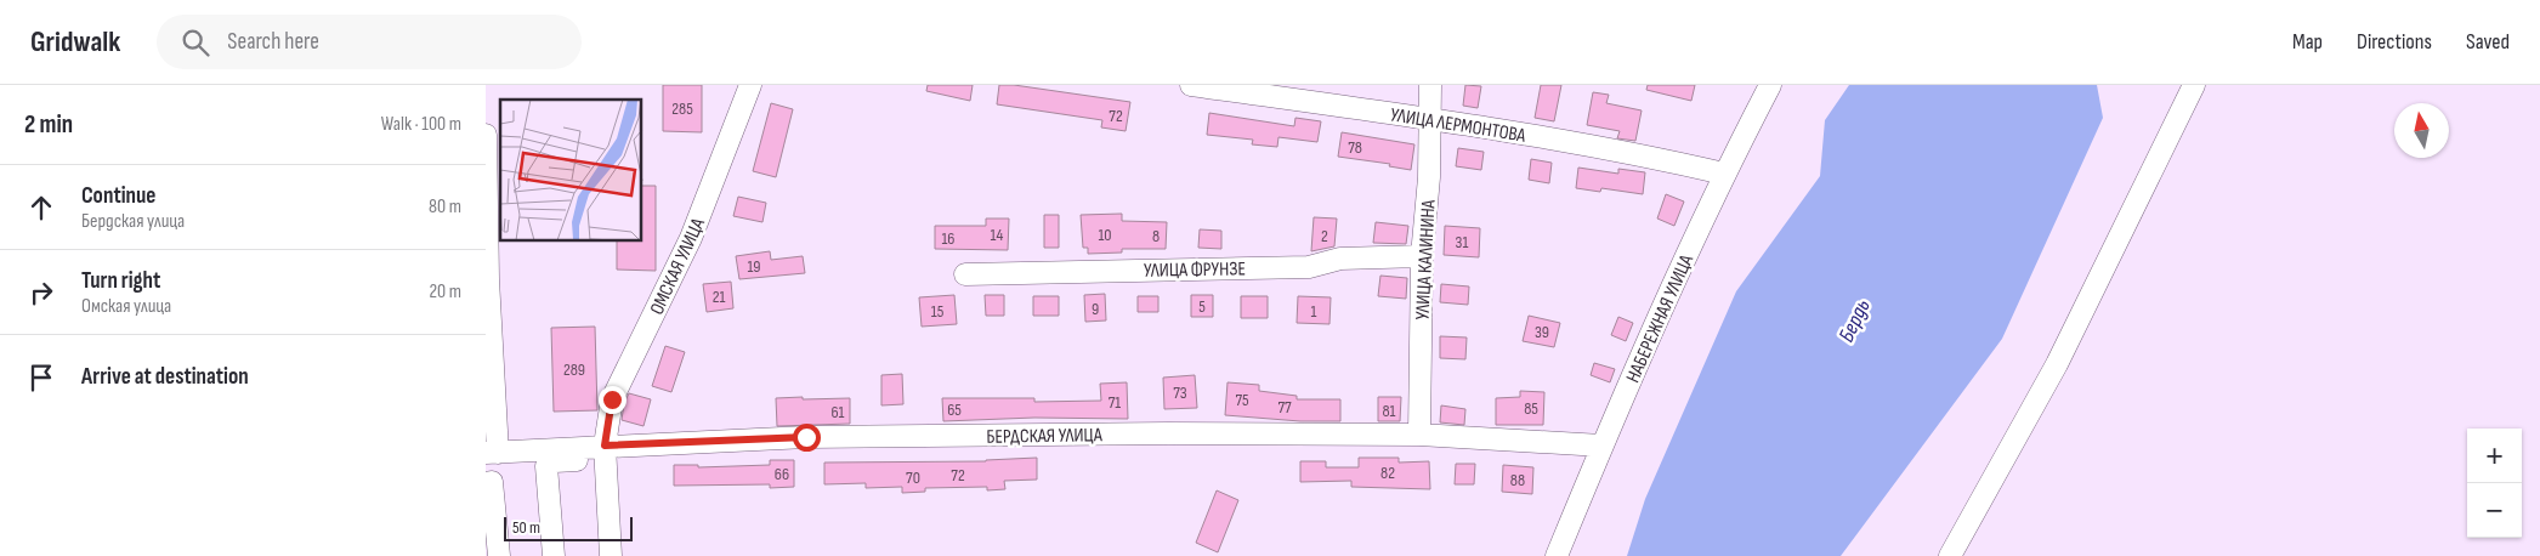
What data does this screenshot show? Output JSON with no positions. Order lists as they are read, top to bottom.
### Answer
{
  "streets": {
    "street": [
      "УЛИЦА ЛЕРМОНТОВА",
      "УЛИЦА КАЛИНИНА",
      "ОМСКАЯ УЛИЦА",
      "УЛИЦА ФРУНЗЕ",
      "НАБЕРЕЖНАЯ УЛИЦА",
      "БЕРДСКАЯ УЛИЦА"
    ]
  },
  "crossings": [
    ["УЛИЦА ЛЕРМОНТОВА", "УЛИЦА КАЛИНИНА"],
    ["УЛИЦА ЛЕРМОНТОВА", "НАБЕРЕЖНАЯ УЛИЦА"],
    ["УЛИЦА КАЛИНИНА", "УЛИЦА ФРУНЗЕ"],
    ["УЛИЦА КАЛИНИНА", "БЕРДСКАЯ УЛИЦА"],
    ["ОМСКАЯ УЛИЦА", "БЕРДСКАЯ УЛИЦА"],
    ["НАБЕРЕЖНАЯ УЛИЦА", "БЕРДСКАЯ УЛИЦА"]
  ],
  "water": ["Бердь"],
  "house_numbers": [
    "285",
    "72",
    "78",
    "14",
    "10",
    "8",
    "2",
    "16",
    "31",
    "19",
    "21",
    "5",
    "9",
    "15",
    "1",
    "39",
    "289",
    "73",
    "75",
    "71",
    "77",
    "85",
    "65",
    "81",
    "61",
    "82",
    "66",
    "72",
    "70",
    "88"
  ],
  "scale_bar": "50 m",
  "north": "top",
  "page": {
    "header": "Gridwalk",
    "search": "Search here",
    "nav": ["Map", "Directions", "Saved"],
    "heading": ["2 min", "Walk · 100 m"],
    "list": [
      ["Continue", "Бердская улица", "80 m"],
      ["Turn right", "Омская улица", "20 m"],
      "Arrive at destination"
    ],
    "map_buttons": ["+", "−"],
    "scale": "50 m"
  }
}
